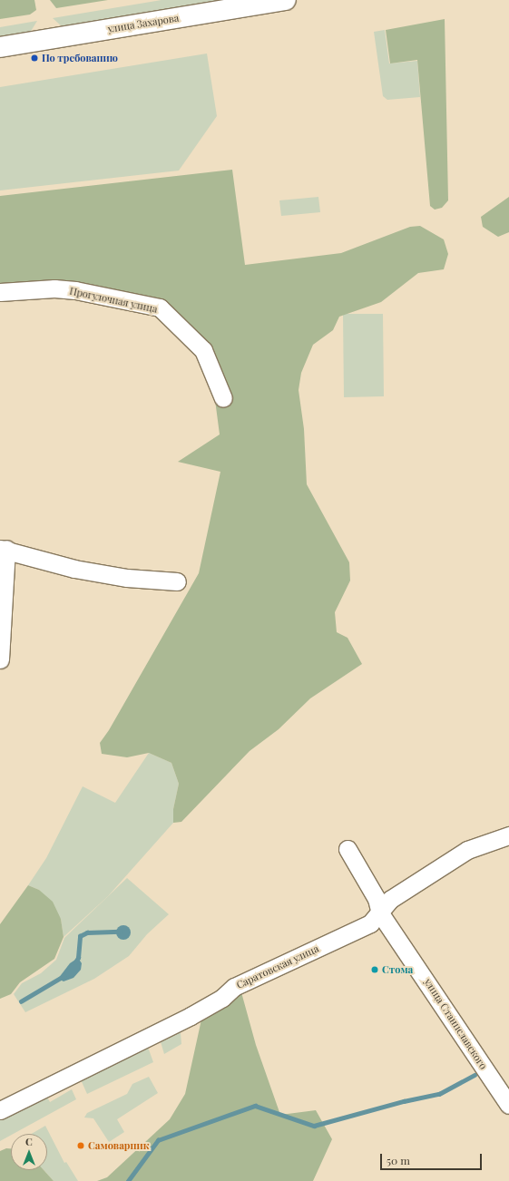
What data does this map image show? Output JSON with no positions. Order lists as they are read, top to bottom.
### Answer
{
  "streets": {
    "main road": ["улица Захарова"],
    "street": ["Прогулочная улица", "Саратовская улица", "улица Станиславского"]
  },
  "crossings": [
    ["Саратовская улица", "улица Станиславского"]
  ],
  "places": ["По требованию", "Стома", "Самоварник"],
  "scale_bar": "50 m",
  "north": "top"
}
